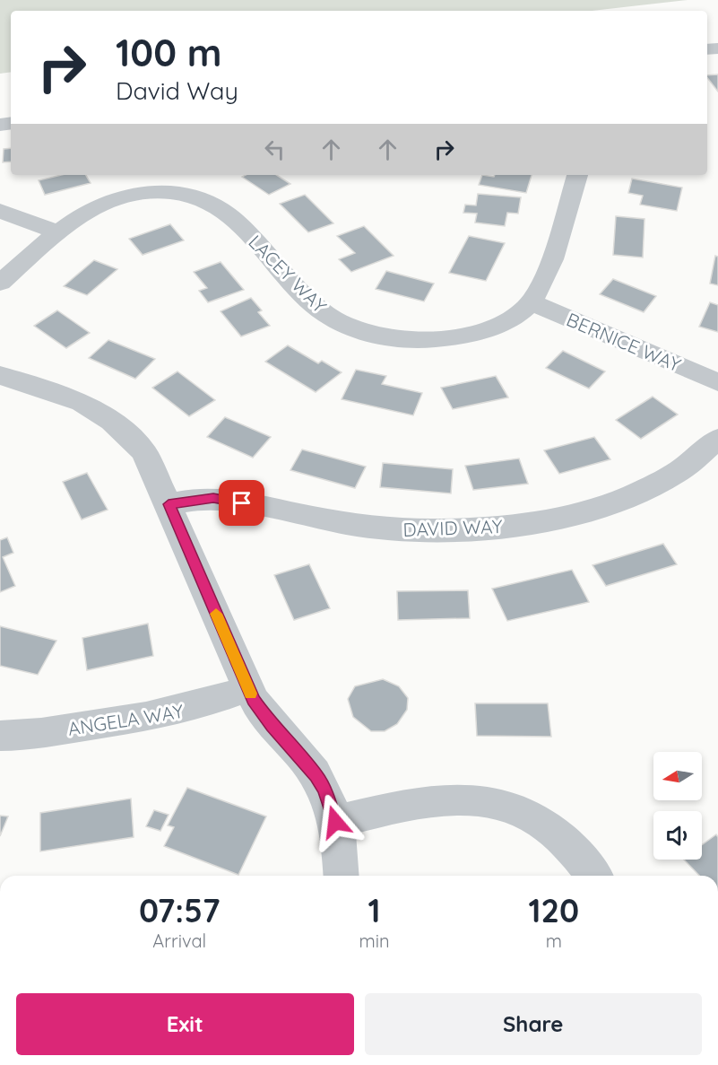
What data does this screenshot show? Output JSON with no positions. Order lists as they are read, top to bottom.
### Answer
{
  "streets": {
    "street": [
      "LACEY WAY",
      "BERNICE WAY",
      "DAVID WAY",
      "ANGELA WAY"
    ]
  },
  "crossings": [
    ["LACEY WAY", "BERNICE WAY"]
  ],
  "north": "left",
  "page": {
    "turn": ["100 m", "David Way"],
    "eta": [
      "07:57",
      "Arrival",
      "1",
      "min",
      "120",
      "m"
    ],
    "buttons": ["Exit", "Share"]
  }
}
